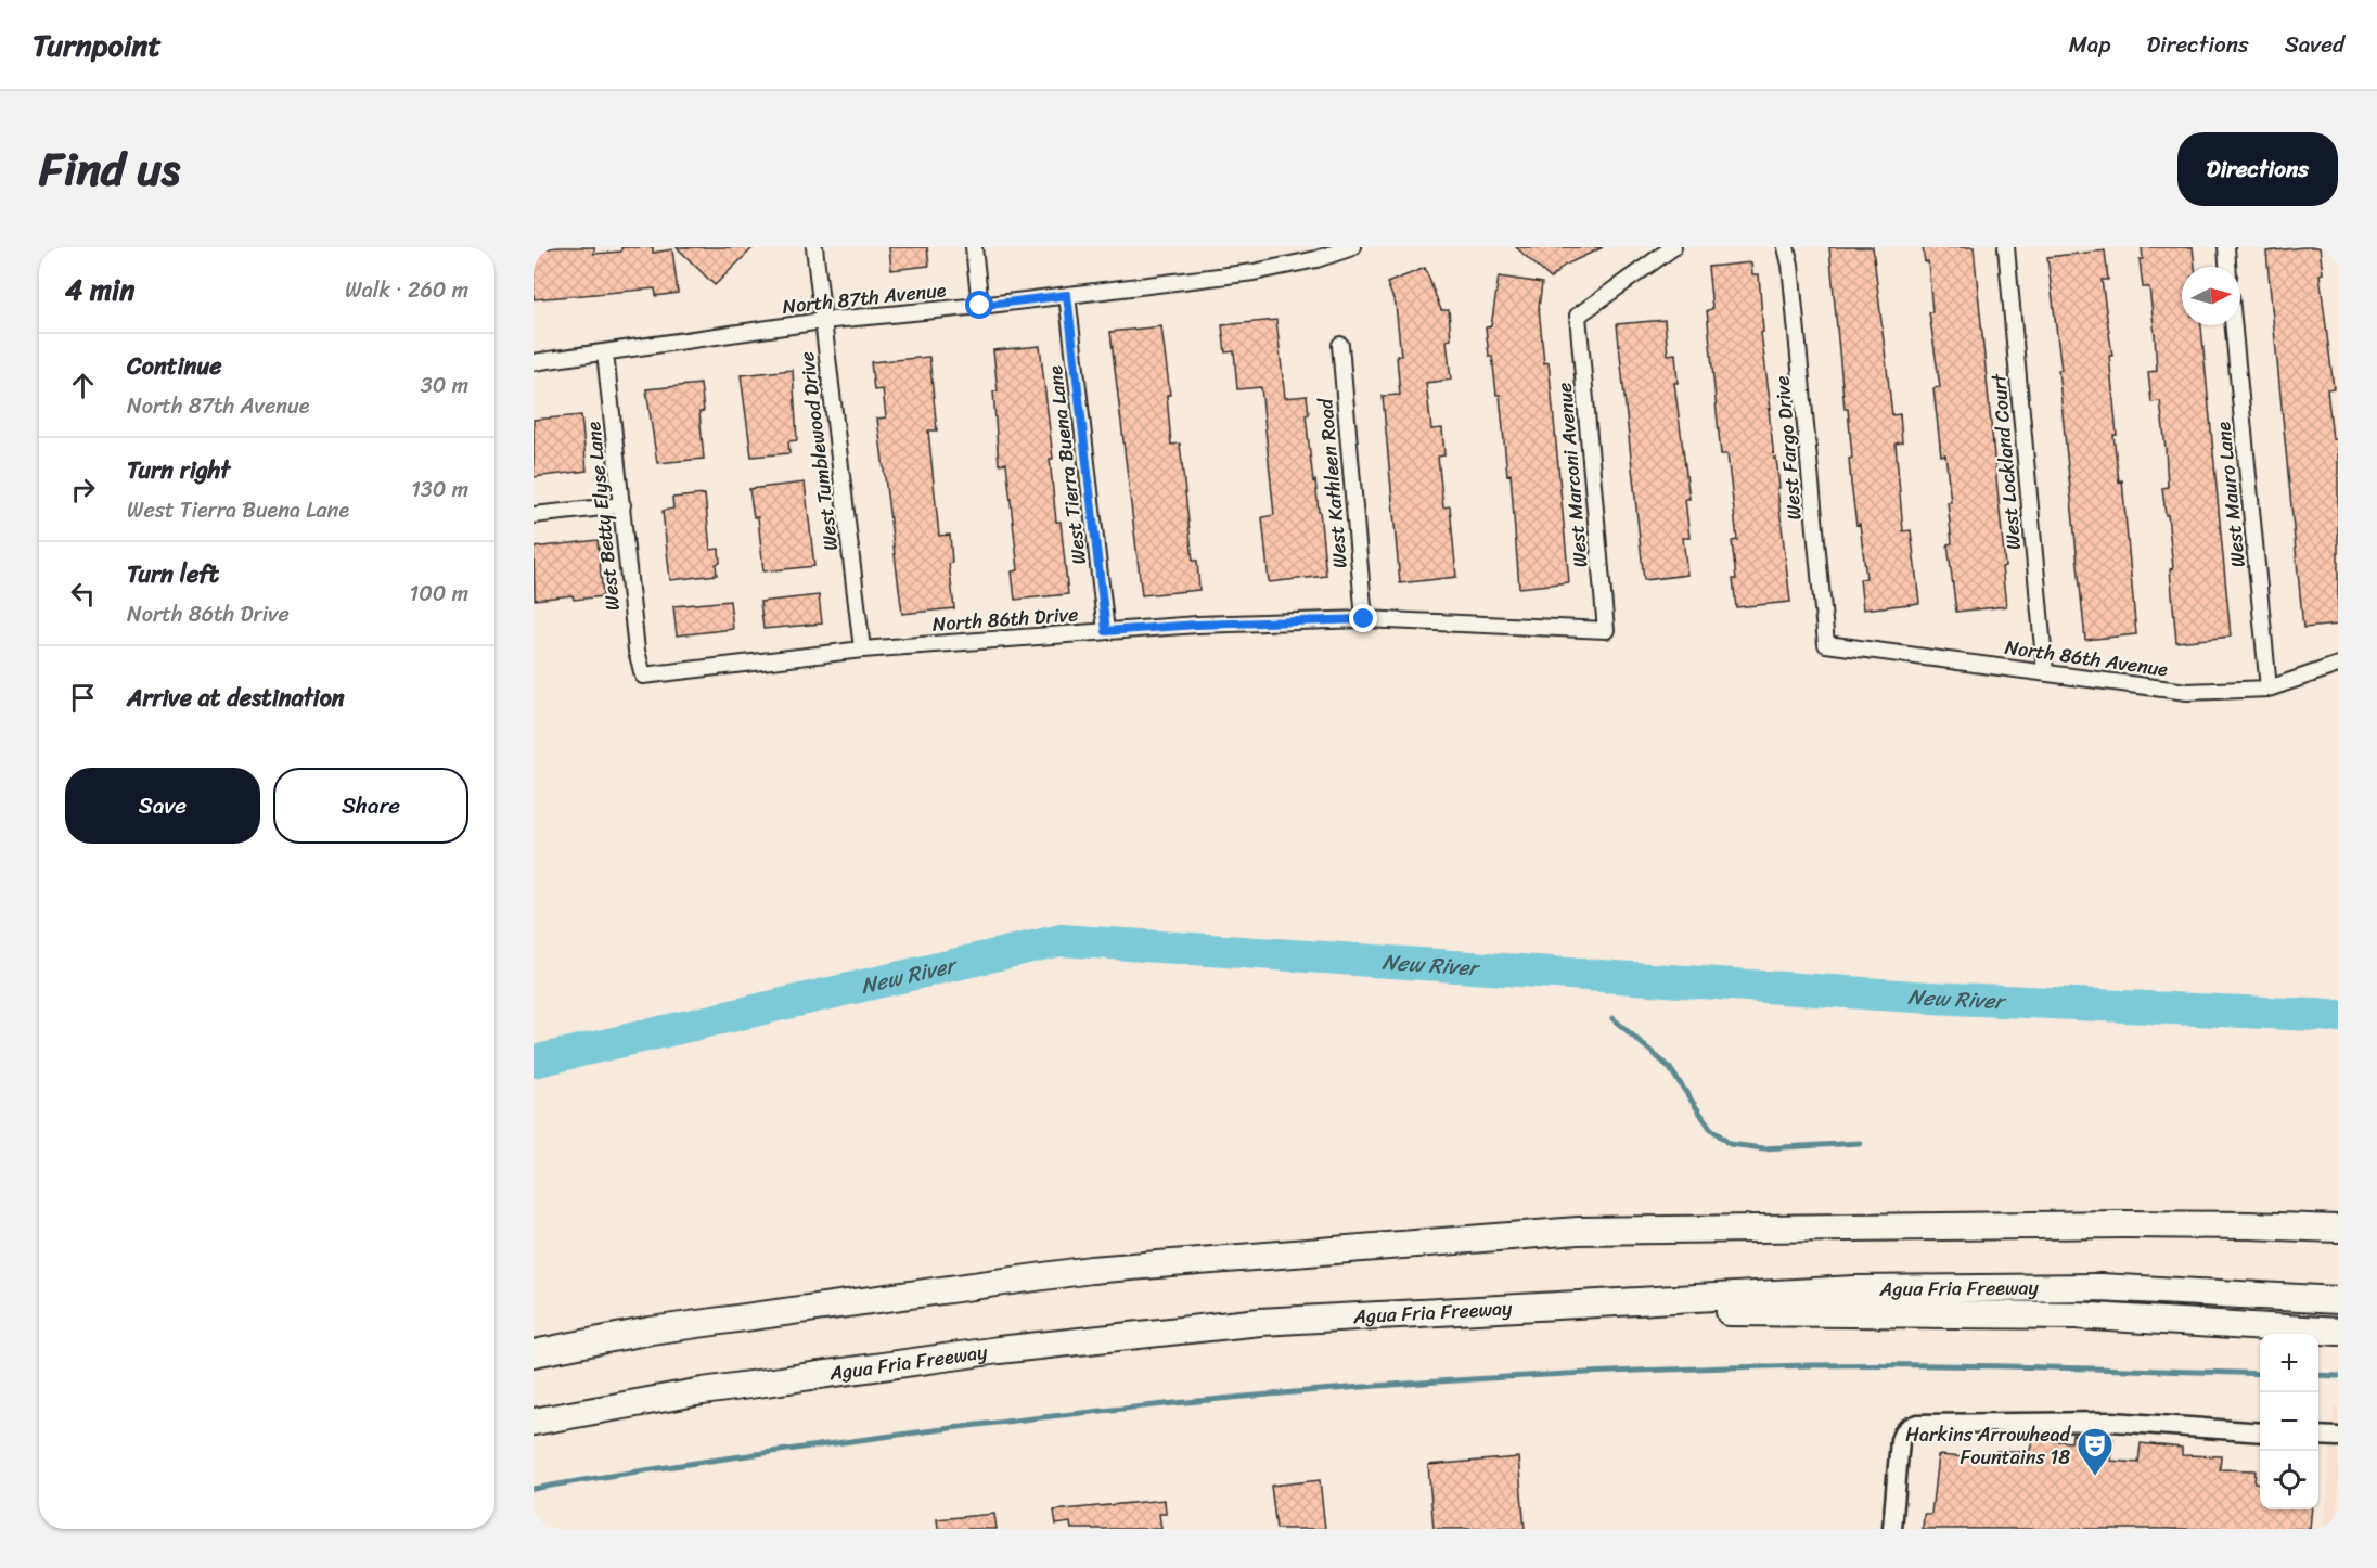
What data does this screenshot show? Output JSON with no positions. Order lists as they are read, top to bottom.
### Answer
{
  "streets": {
    "highway": ["Agua Fria Freeway"],
    "street": [
      "North 87th Avenue",
      "West Fargo Drive",
      "West Tumblewood Drive",
      "West Lockland Court",
      "West Tierra Buena Lane",
      "West Marconi Avenue",
      "West Kathleen Road",
      "West Mauro Lane",
      "West Betty Elyse Lane",
      "North 86th Drive",
      "North 86th Avenue"
    ]
  },
  "crossings": [
    ["North 87th Avenue", "West Tumblewood Drive"],
    ["North 87th Avenue", "West Tierra Buena Lane"],
    ["North 87th Avenue", "West Betty Elyse Lane"],
    ["West Fargo Drive", "North 86th Avenue"],
    ["West Tumblewood Drive", "North 86th Drive"],
    ["West Lockland Court", "North 86th Avenue"],
    ["West Tierra Buena Lane", "North 86th Drive"],
    ["West Marconi Avenue", "North 86th Drive"],
    ["West Kathleen Road", "North 86th Drive"],
    ["West Mauro Lane", "North 86th Avenue"],
    ["West Betty Elyse Lane", "North 86th Drive"]
  ],
  "water": ["New River"],
  "places": {
    "theatre": ["Harkins Arrowhead Fountains 18"]
  },
  "north": "right",
  "page": {
    "header": "Turnpoint",
    "nav": ["Map", "Directions", "Saved"],
    "title": "Find us",
    "buttons": [
      "Directions",
      ["Save", "Share"]
    ],
    "heading": ["4 min", "Walk · 260 m"],
    "list": [
      ["Continue", "North 87th Avenue", "30 m"],
      ["Turn right", "West Tierra Buena Lane", "130 m"],
      ["Turn left", "North 86th Drive", "100 m"],
      "Arrive at destination"
    ],
    "map_buttons": ["+", "−"]
  }
}
